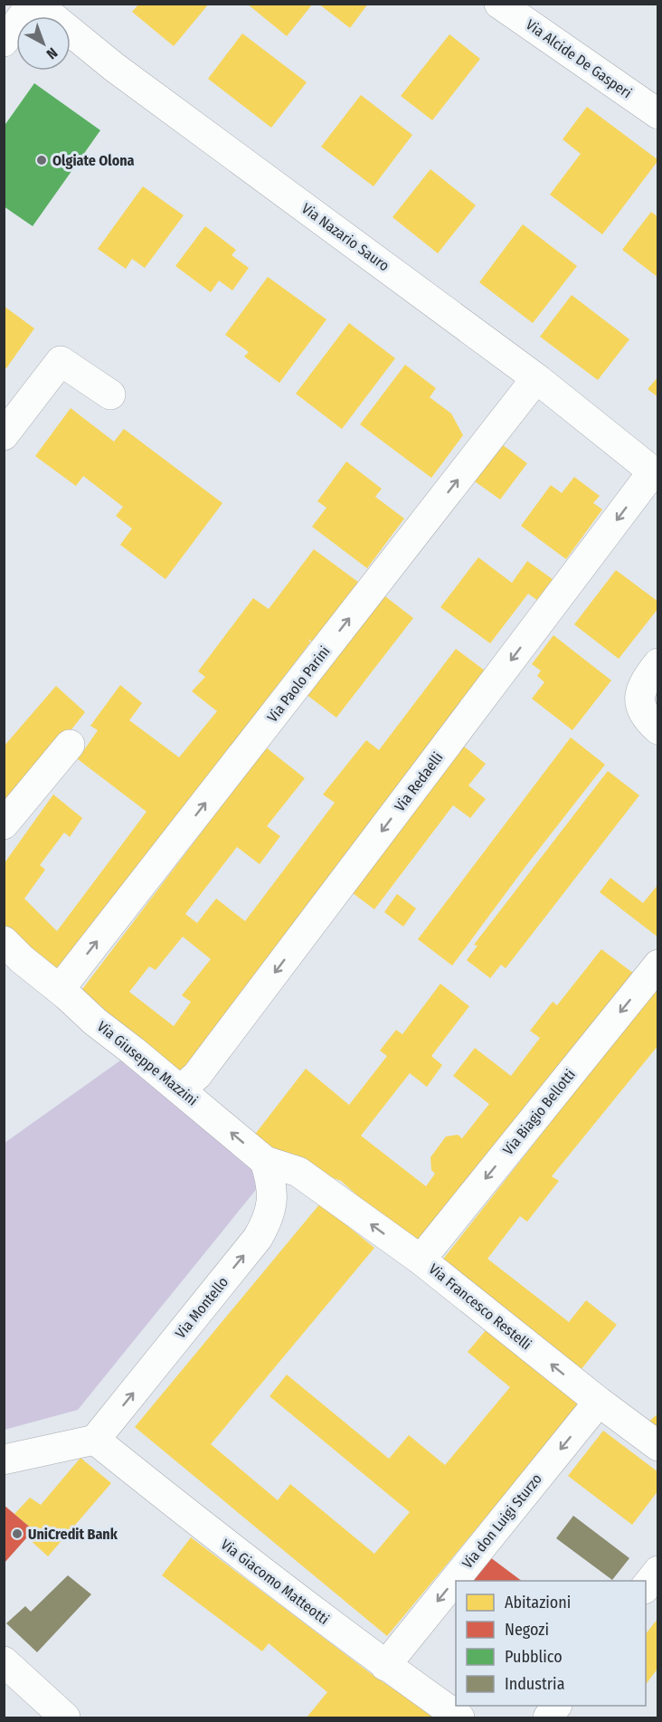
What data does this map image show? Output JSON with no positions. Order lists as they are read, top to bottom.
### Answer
{
  "streets": {
    "street": [
      "Via Alcide De Gasperi",
      "Via Nazario Sauro",
      "Via Paolo Parini",
      "Via Redaelli",
      "Via Giuseppe Mazzini",
      "Via Biagio Bellotti",
      "Via Francesco Restelli",
      "Via Montello",
      "Via don Luigi Sturzo",
      "Via Giacomo Matteotti"
    ]
  },
  "crossings": [
    ["Via Nazario Sauro", "Via Paolo Parini"],
    ["Via Nazario Sauro", "Via Redaelli"],
    ["Via Paolo Parini", "Via Giuseppe Mazzini"],
    ["Via Redaelli", "Via Giuseppe Mazzini"],
    ["Via Giuseppe Mazzini", "Via Francesco Restelli"],
    ["Via Giuseppe Mazzini", "Via Montello"],
    ["Via Biagio Bellotti", "Via Francesco Restelli"],
    ["Via Francesco Restelli", "Via don Luigi Sturzo"],
    ["Via Montello", "Via Giacomo Matteotti"],
    ["Via don Luigi Sturzo", "Via Giacomo Matteotti"]
  ],
  "one_way": [
    "Via Paolo Parini",
    "Via Redaelli",
    "Via Biagio Bellotti",
    "Via Francesco Restelli",
    "Via Montello",
    "Via don Luigi Sturzo"
  ],
  "places": ["Olgiate Olona", "UniCredit Bank"],
  "legend": [
    "Abitazioni",
    "Negozi",
    "Pubblico",
    "Industria"
  ],
  "north": "bottom right"
}
